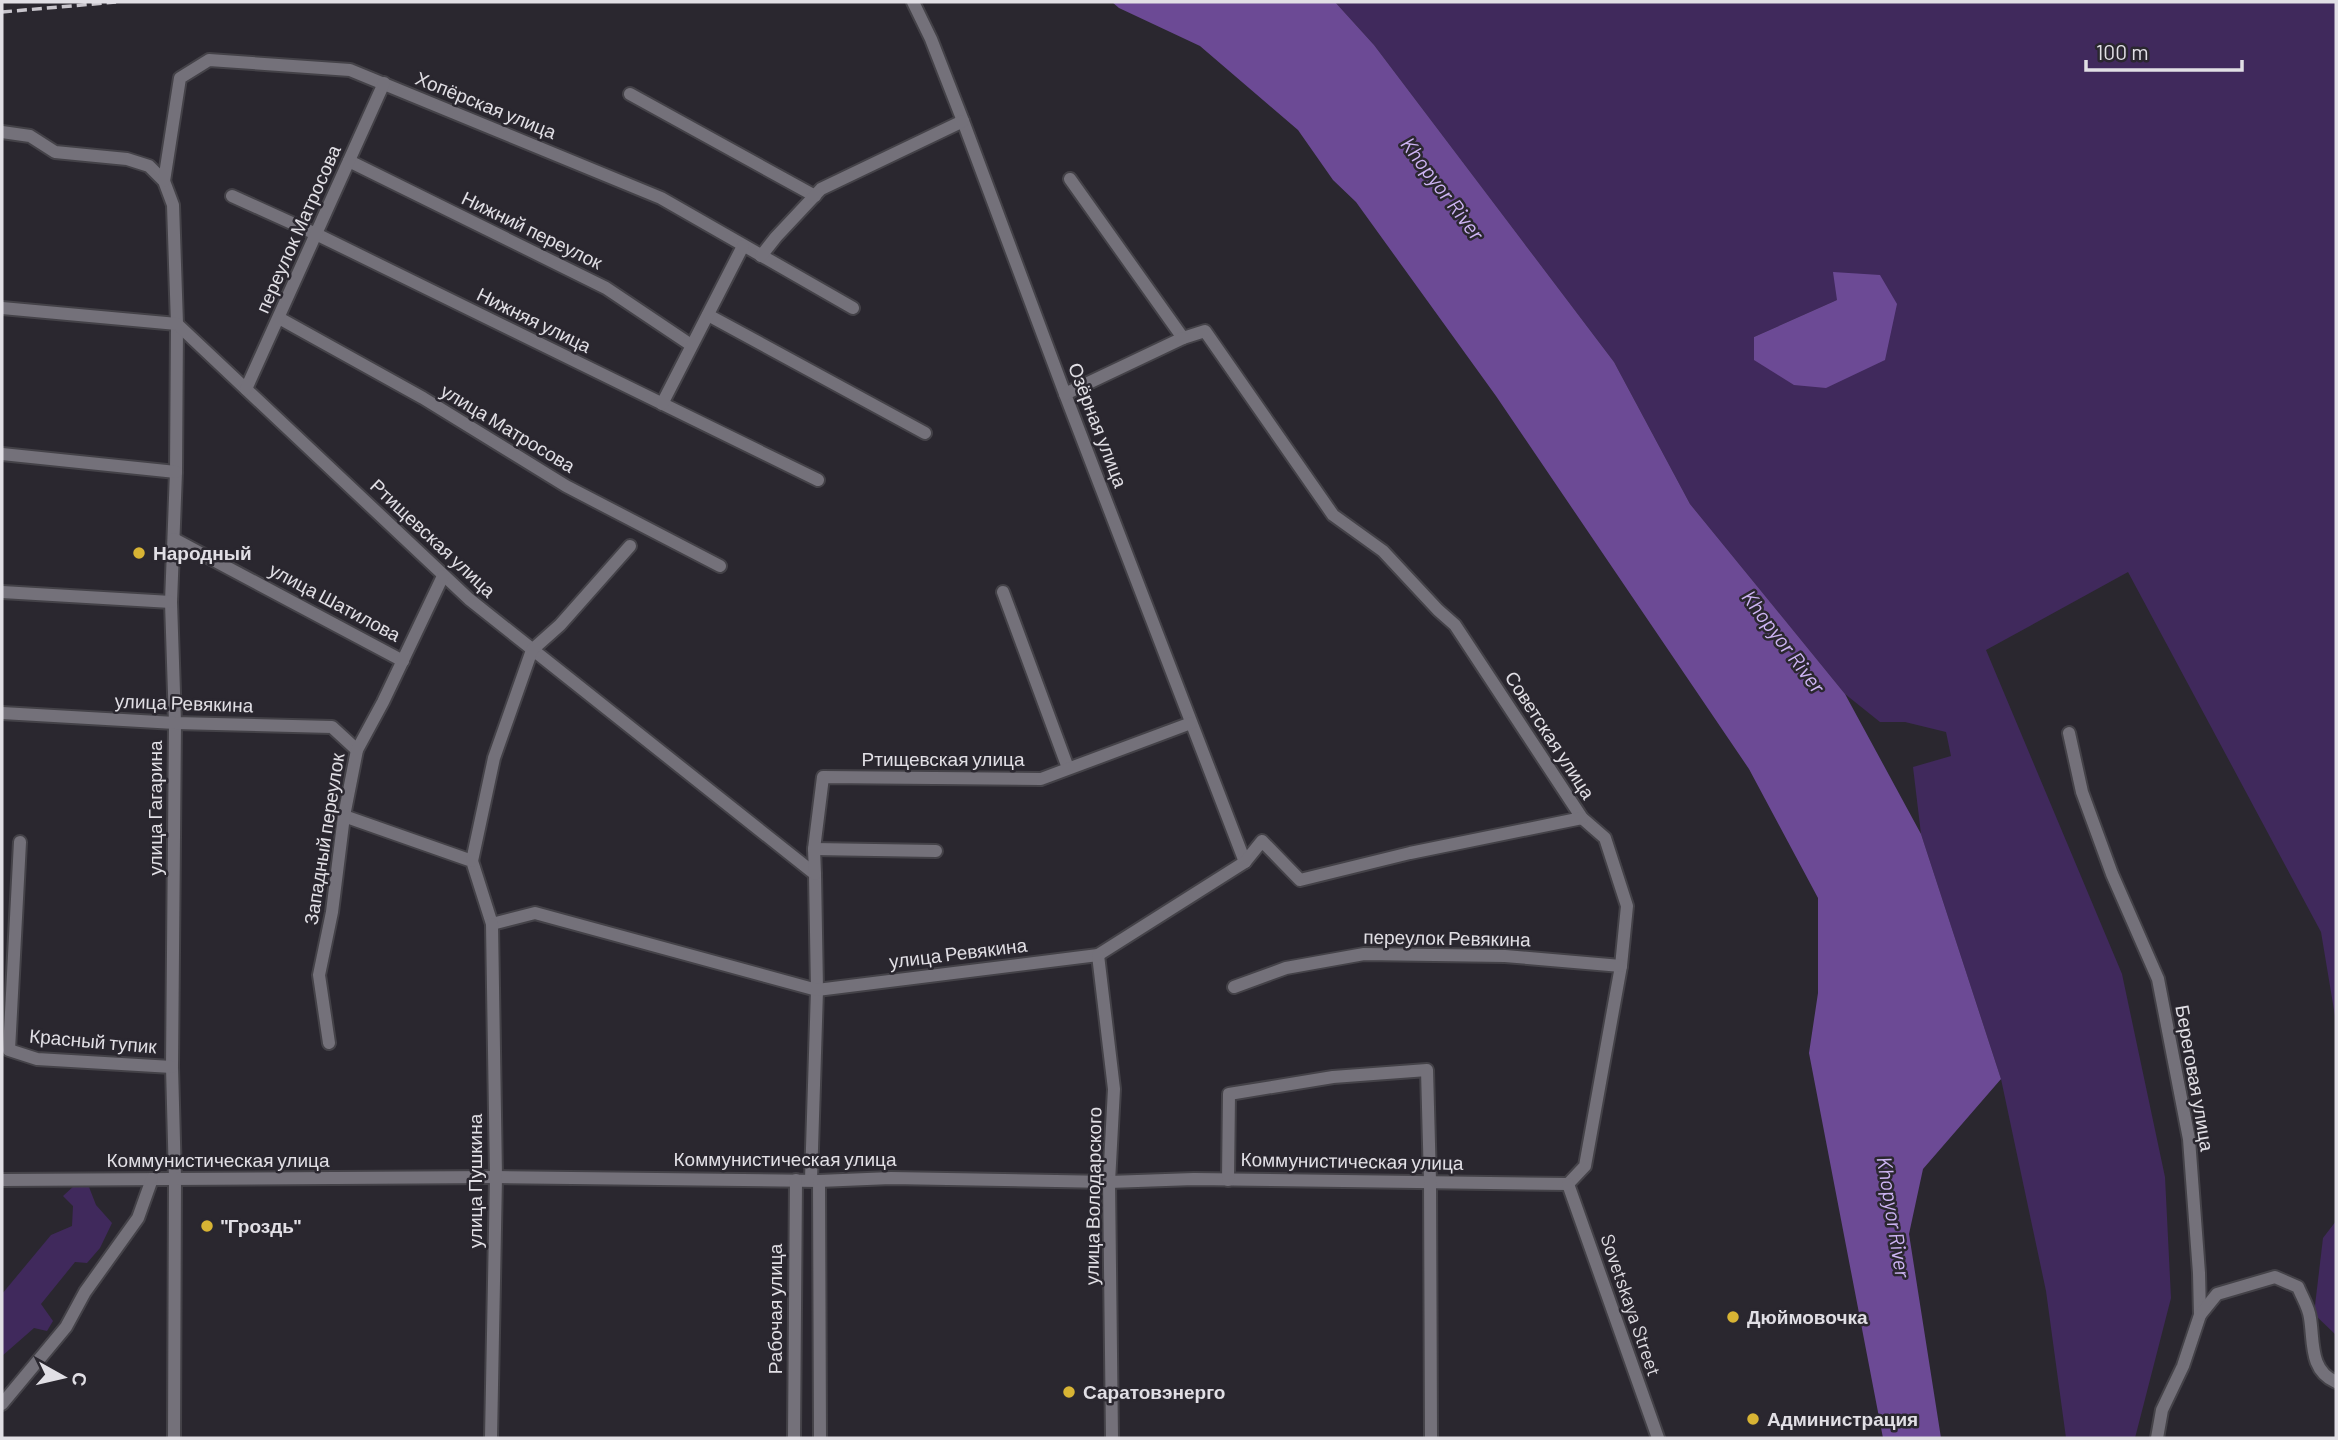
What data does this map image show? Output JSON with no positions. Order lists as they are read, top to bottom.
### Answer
{
  "streets": {
    "street": [
      "Хопёрская улица",
      "переулок Матросова",
      "Нижний переулок",
      "Нижняя улица",
      "Озёрная улица",
      "улица Матросова",
      "Ртищевская улица",
      "улица Шатилова",
      "улица Ревякина",
      "Советская улица",
      "улица Гагарина",
      "Западный переулок",
      "переулок Ревякина",
      "Красный тупик",
      "Береговая улица",
      "Коммунистическая улица",
      "улица Пушкина",
      "улица Володарского",
      "Sovetskaya Street",
      "Рабочая улица"
    ]
  },
  "crossings": [
    ["Хопёрская улица", "переулок Матросова"],
    ["Хопёрская улица", "улица Гагарина"],
    ["переулок Матросова", "Нижний переулок"],
    ["переулок Матросова", "Нижняя улица"],
    ["переулок Матросова", "улица Матросова"],
    ["переулок Матросова", "Ртищевская улица"],
    ["Озёрная улица", "Ртищевская улица"],
    ["Озёрная улица", "улица Ревякина"],
    ["Ртищевская улица", "улица Ревякина"],
    ["Ртищевская улица", "улица Гагарина"],
    ["Ртищевская улица", "Западный переулок"],
    ["Ртищевская улица", "Коммунистическая улица"],
    ["улица Шатилова", "улица Гагарина"],
    ["улица Шатилова", "Западный переулок"],
    ["улица Ревякина", "Советская улица"],
    ["улица Ревякина", "улица Гагарина"],
    ["улица Ревякина", "Западный переулок"],
    ["улица Ревякина", "улица Пушкина"],
    ["улица Ревякина", "улица Володарского"],
    ["Советская улица", "переулок Ревякина"],
    ["Советская улица", "Коммунистическая улица"],
    ["Советская улица", "Sovetskaya Street"],
    ["улица Гагарина", "Красный тупик"],
    ["улица Гагарина", "Коммунистическая улица"],
    ["Коммунистическая улица", "улица Пушкина"],
    ["Коммунистическая улица", "улица Володарского"],
    ["Коммунистическая улица", "Sovetskaya Street"],
    ["Коммунистическая улица", "Рабочая улица"]
  ],
  "water": ["Khopyor River"],
  "places": [
    "Народный",
    "\"Гроздь\"",
    "Дюймовочка",
    "Саратовэнерго",
    "Администрация"
  ],
  "scale_bar": "100 m",
  "north": "right"
}
